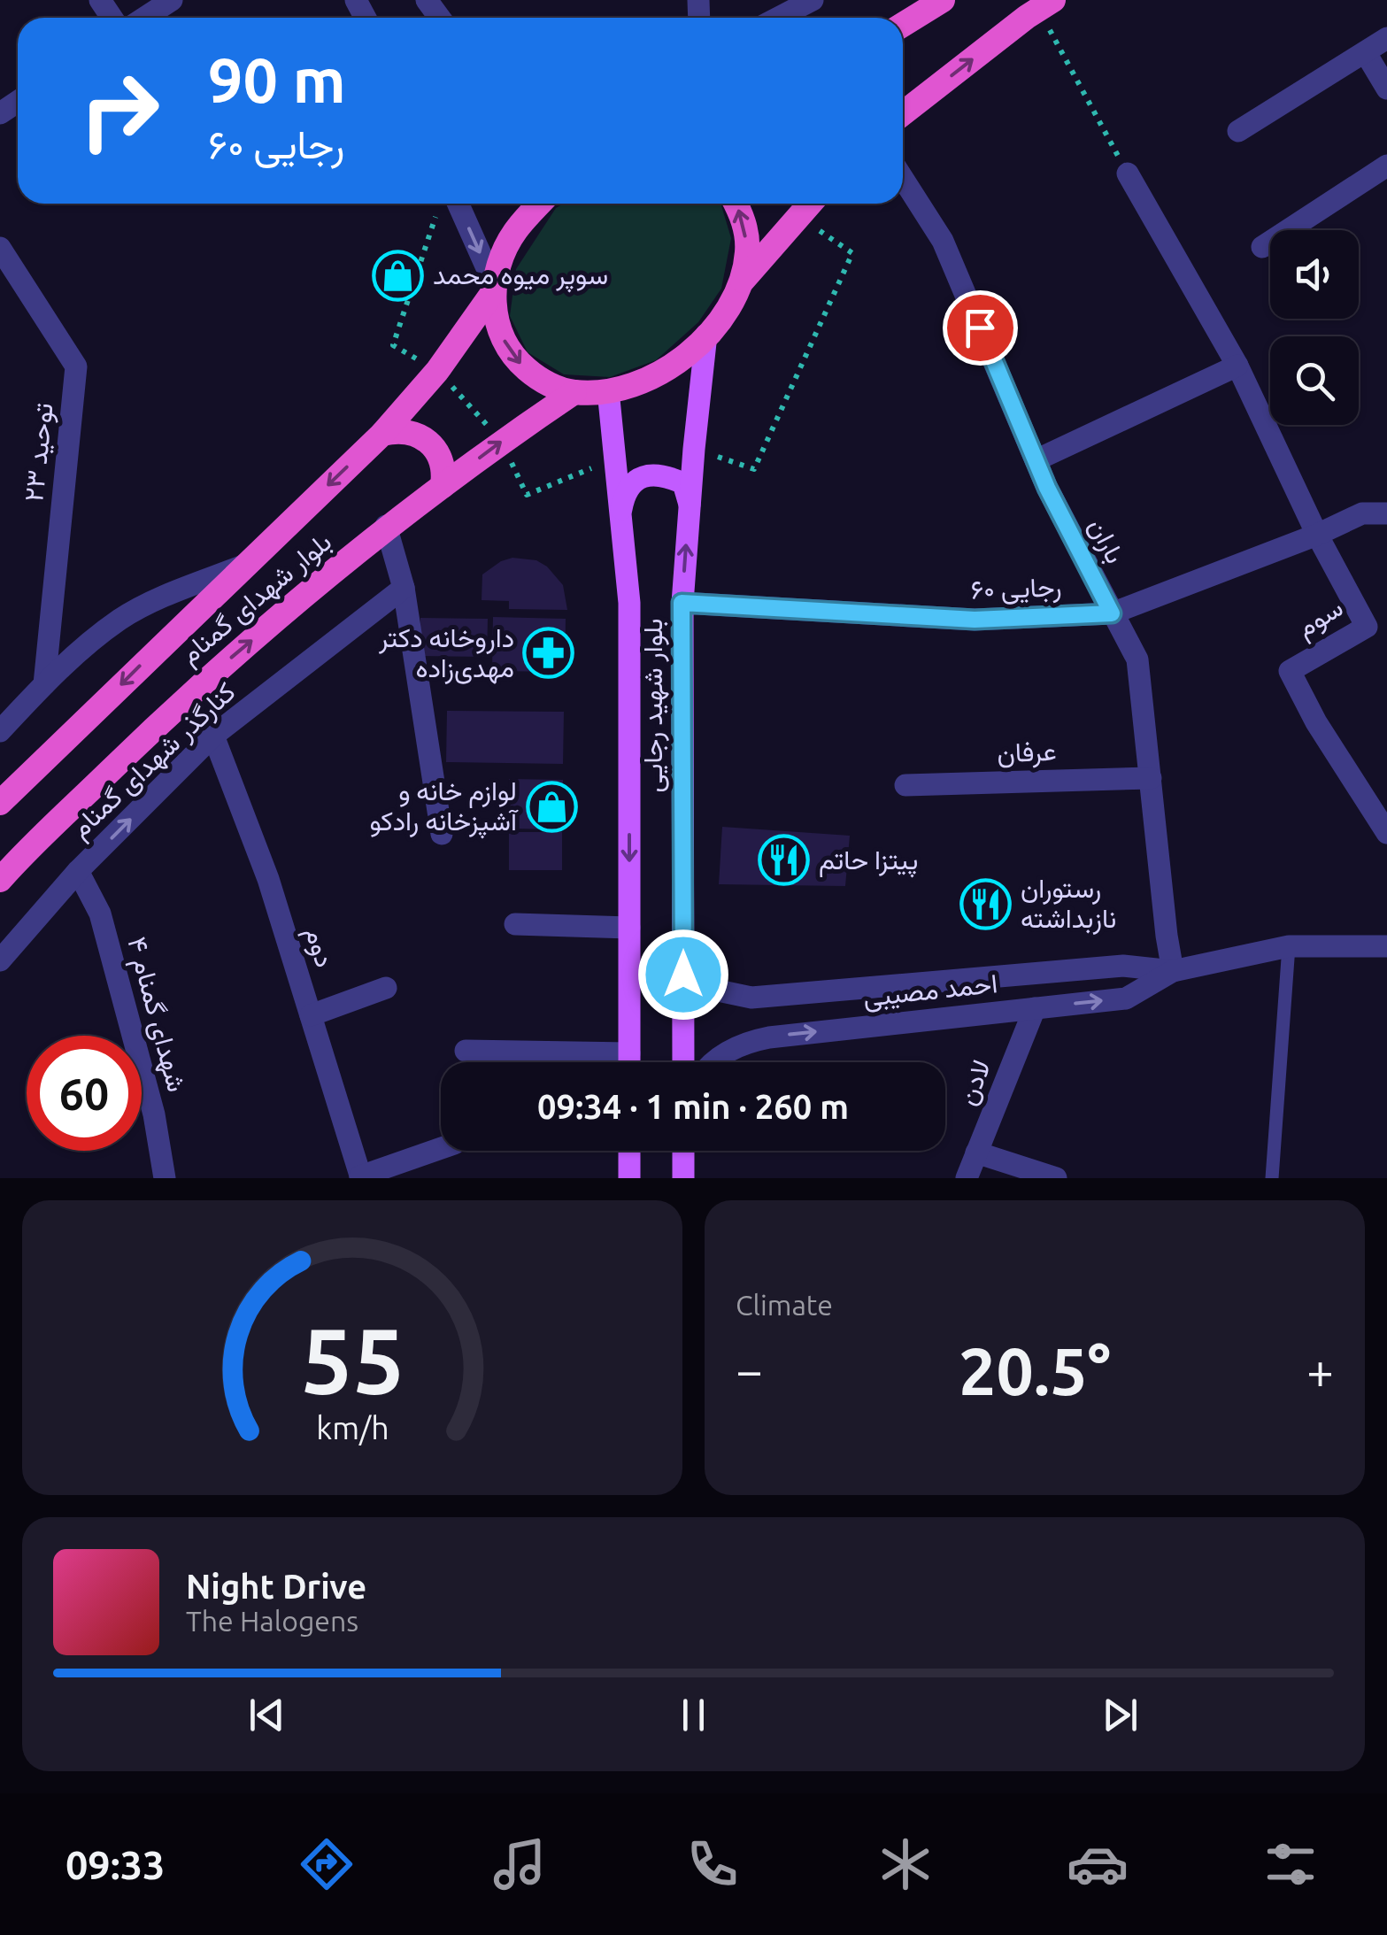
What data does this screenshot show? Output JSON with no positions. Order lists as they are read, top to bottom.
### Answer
{
  "streets": {
    "highway": ["بلوار شهدای گمنام"],
    "main road": ["بلوار شهید رجایی"],
    "street": [
      "توحید ۲۳",
      "باران",
      "رجایی ۶۰",
      "سوم",
      "عرفان",
      "کنارگذر شهدای گمنام",
      "دوم",
      "احمد مصیبی",
      "شهدای گمنام ۴",
      "لادن"
    ]
  },
  "crossings": [
    ["باران", "رجایی ۶۰"],
    ["باران", "عرفان"],
    ["باران", "احمد مصیبی"],
    ["رجایی ۶۰", "سوم"],
    ["رجایی ۶۰", "بلوار شهید رجایی"],
    ["بلوار شهید رجایی", "احمد مصیبی"],
    ["کنارگذر شهدای گمنام", "دوم"],
    ["کنارگذر شهدای گمنام", "شهدای گمنام ۴"],
    ["احمد مصیبی", "لادن"]
  ],
  "places": {
    "shop": ["سوپر میوه محمد", "لوازم خانه و آشپزخانه رادکو"],
    "pharmacy": ["داروخانه دکتر مهدی‌زاده"],
    "restaurant": ["پیتزا حاتم", "رستوران نازبداشته"]
  },
  "page": {
    "turn": ["90 m", "رجایی ۶۰"],
    "limit": "60",
    "trip": "09:34 · 1 min · 260 m",
    "tile": "Climate",
    "heat": ["−", "20.5°", "+"],
    "song": ["Night Drive", "The Halogens"],
    "tabs": "09:33",
    "gauge": ["55", "km/h"]
  }
}
